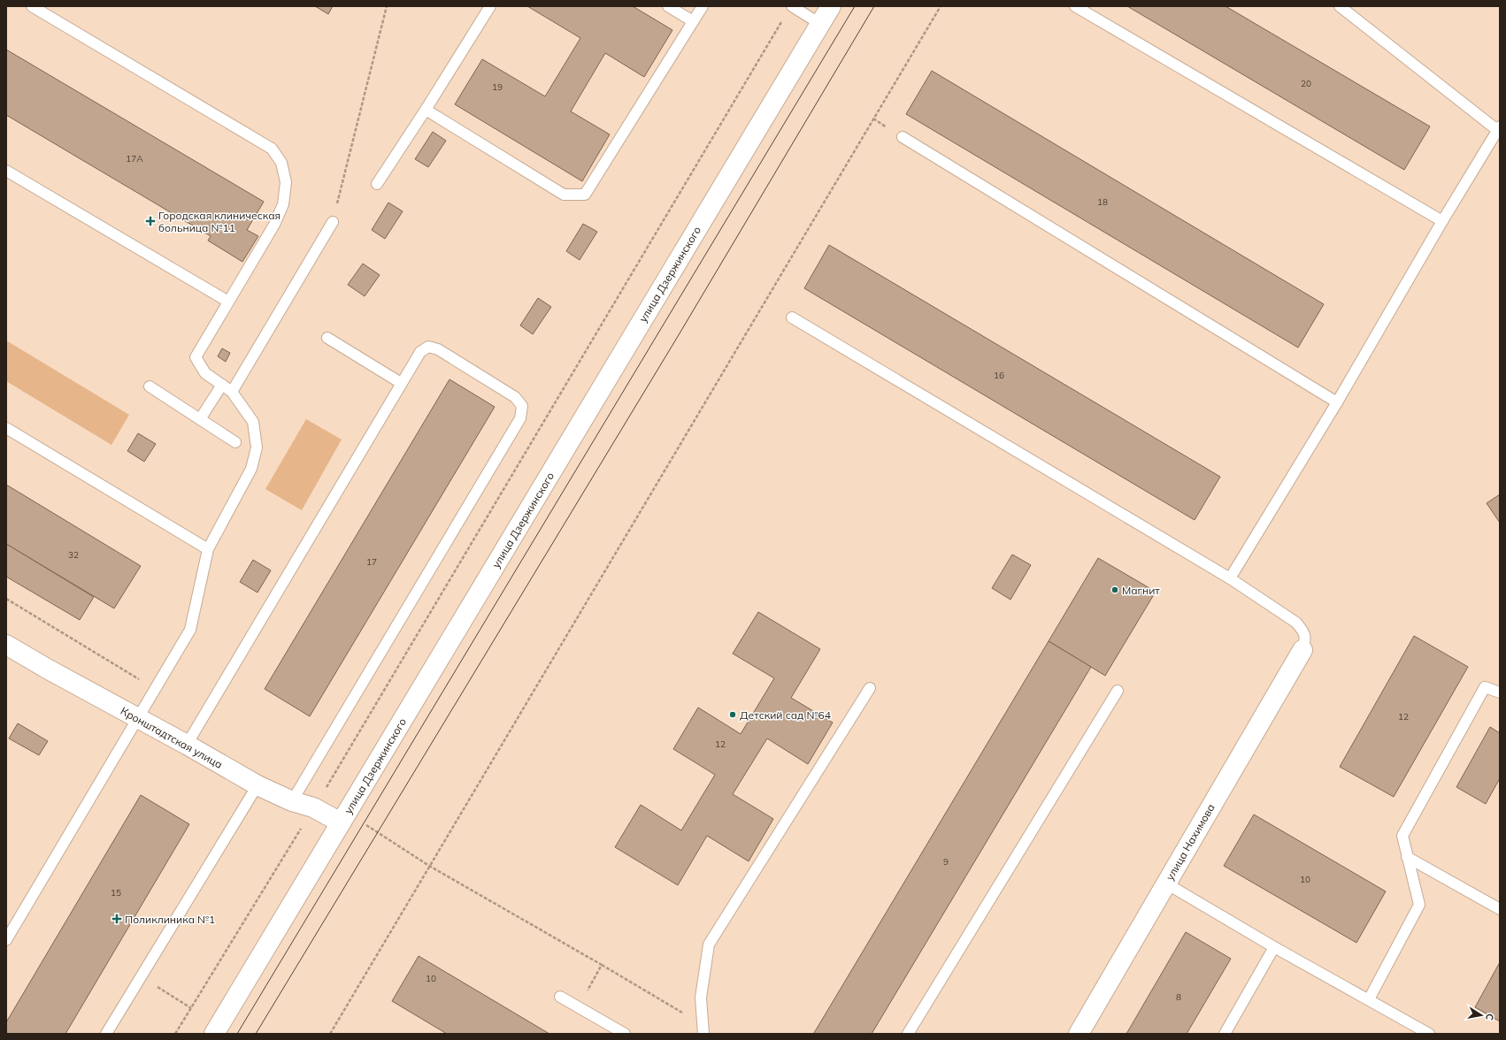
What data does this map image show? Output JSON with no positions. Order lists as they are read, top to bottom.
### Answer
{
  "streets": {
    "main road": ["улица Дзержинского", "Кронштадтская улица", "улица Нахимова"]
  },
  "crossings": [
    ["улица Дзержинского", "Кронштадтская улица"]
  ],
  "places": {
    "health": ["Городская клиническая больница №11", "Поликлиника №1"],
    "other": ["Магнит", "Детский сад №64"]
  },
  "house_numbers": [
    "20",
    "19",
    "17А",
    "18",
    "16",
    "32",
    "17",
    "12",
    "12",
    "9",
    "10",
    "15",
    "10",
    "8"
  ],
  "north": "right"
}
